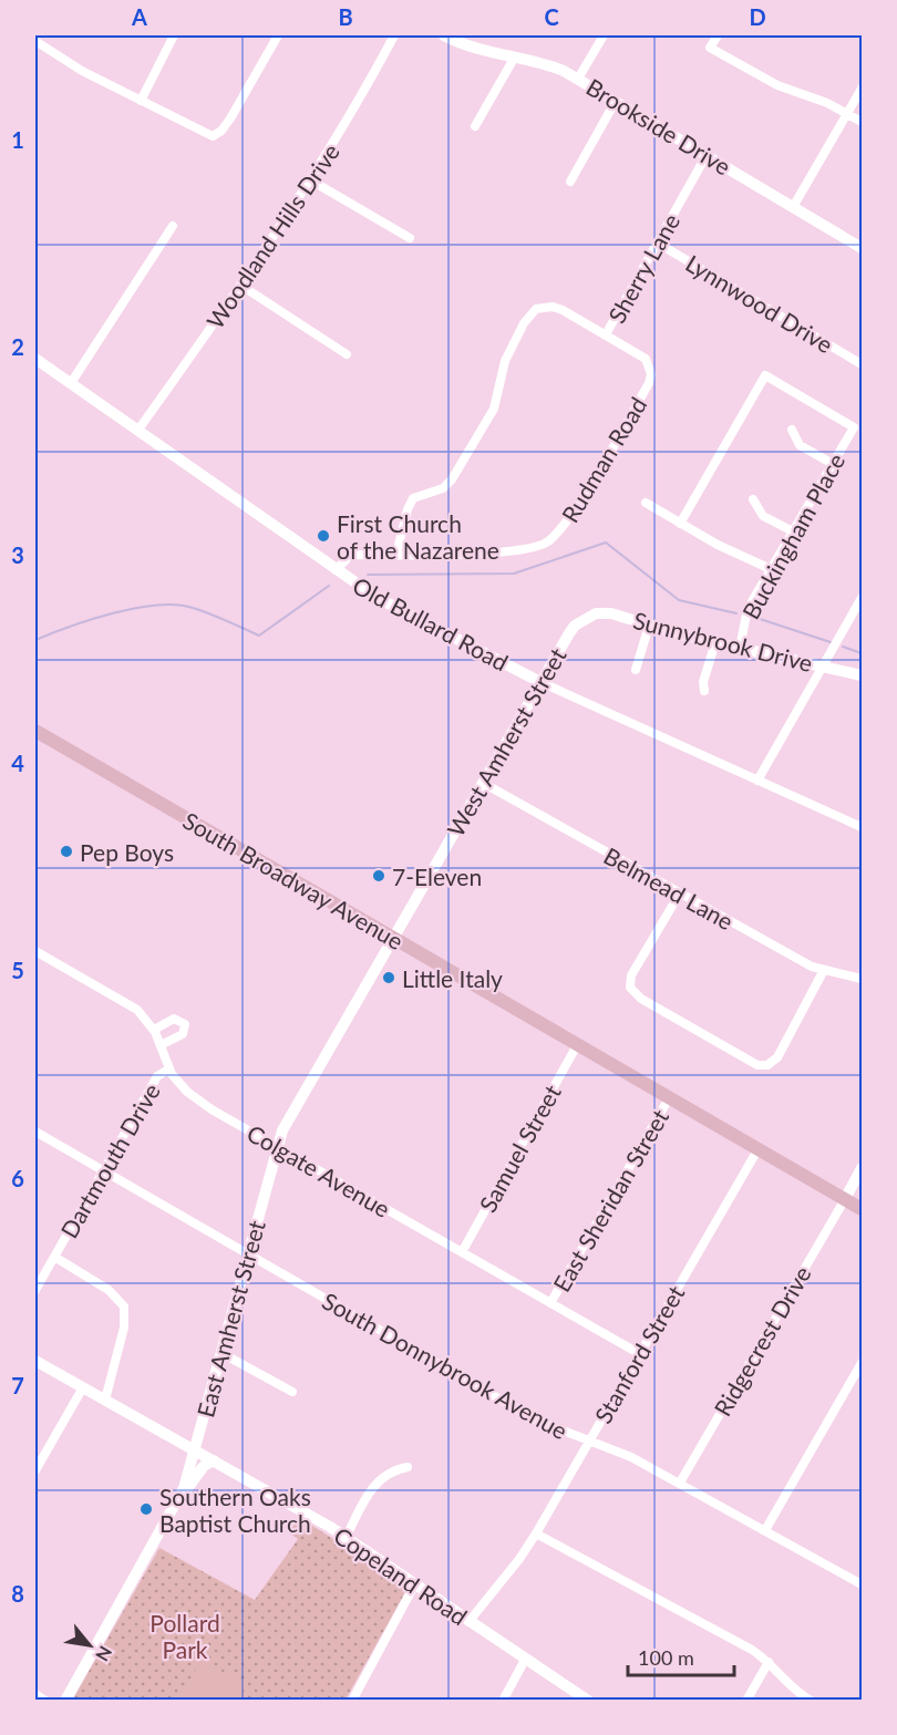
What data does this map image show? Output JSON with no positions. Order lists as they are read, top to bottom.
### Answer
{
  "streets": {
    "main road": ["South Broadway Avenue"],
    "street": [
      "Brookside Drive",
      "Woodland Hills Drive",
      "Sherry Lane",
      "Lynnwood Drive",
      "Rudman Road",
      "Buckingham Place",
      "Old Bullard Road",
      "Sunnybrook Drive",
      "West Amherst Street",
      "Belmead Lane",
      "Samuel Street",
      "Dartmouth Drive",
      "Colgate Avenue",
      "East Sheridan Street",
      "East Amherst Street",
      "Ridgecrest Drive",
      "Stanford Street",
      "South Donnybrook Avenue",
      "Copeland Road"
    ]
  },
  "crossings": [
    ["Brookside Drive", "Sherry Lane"],
    ["Woodland Hills Drive", "Old Bullard Road"],
    ["Sherry Lane", "Lynnwood Drive"],
    ["Sherry Lane", "Rudman Road"],
    ["Rudman Road", "Old Bullard Road"],
    ["Buckingham Place", "Sunnybrook Drive"],
    ["Old Bullard Road", "West Amherst Street"],
    ["Sunnybrook Drive", "West Amherst Street"],
    ["West Amherst Street", "South Broadway Avenue"],
    ["West Amherst Street", "Belmead Lane"],
    ["West Amherst Street", "East Amherst Street"],
    ["South Broadway Avenue", "Samuel Street"],
    ["South Broadway Avenue", "East Sheridan Street"],
    ["South Broadway Avenue", "East Amherst Street"],
    ["South Broadway Avenue", "Ridgecrest Drive"],
    ["South Broadway Avenue", "Stanford Street"],
    ["Samuel Street", "Colgate Avenue"],
    ["Dartmouth Drive", "Colgate Avenue"],
    ["Dartmouth Drive", "South Donnybrook Avenue"],
    ["Colgate Avenue", "East Sheridan Street"],
    ["Colgate Avenue", "East Amherst Street"],
    ["Colgate Avenue", "Stanford Street"],
    ["East Amherst Street", "South Donnybrook Avenue"],
    ["East Amherst Street", "Copeland Road"],
    ["Ridgecrest Drive", "South Donnybrook Avenue"],
    ["Stanford Street", "South Donnybrook Avenue"],
    ["Stanford Street", "Copeland Road"]
  ],
  "parks": ["Pollard Park"],
  "places": [
    "First Church of the Nazarene",
    "Pep Boys",
    "7-Eleven",
    "Little Italy",
    "Southern Oaks Baptist Church"
  ],
  "scale_bar": "100 m",
  "north": "bottom right",
  "grid": {
    "columns": [
      "A",
      "B",
      "C",
      "D"
    ],
    "rows": [
      "1",
      "2",
      "3",
      "4",
      "5",
      "6",
      "7",
      "8"
    ]
  }
}
